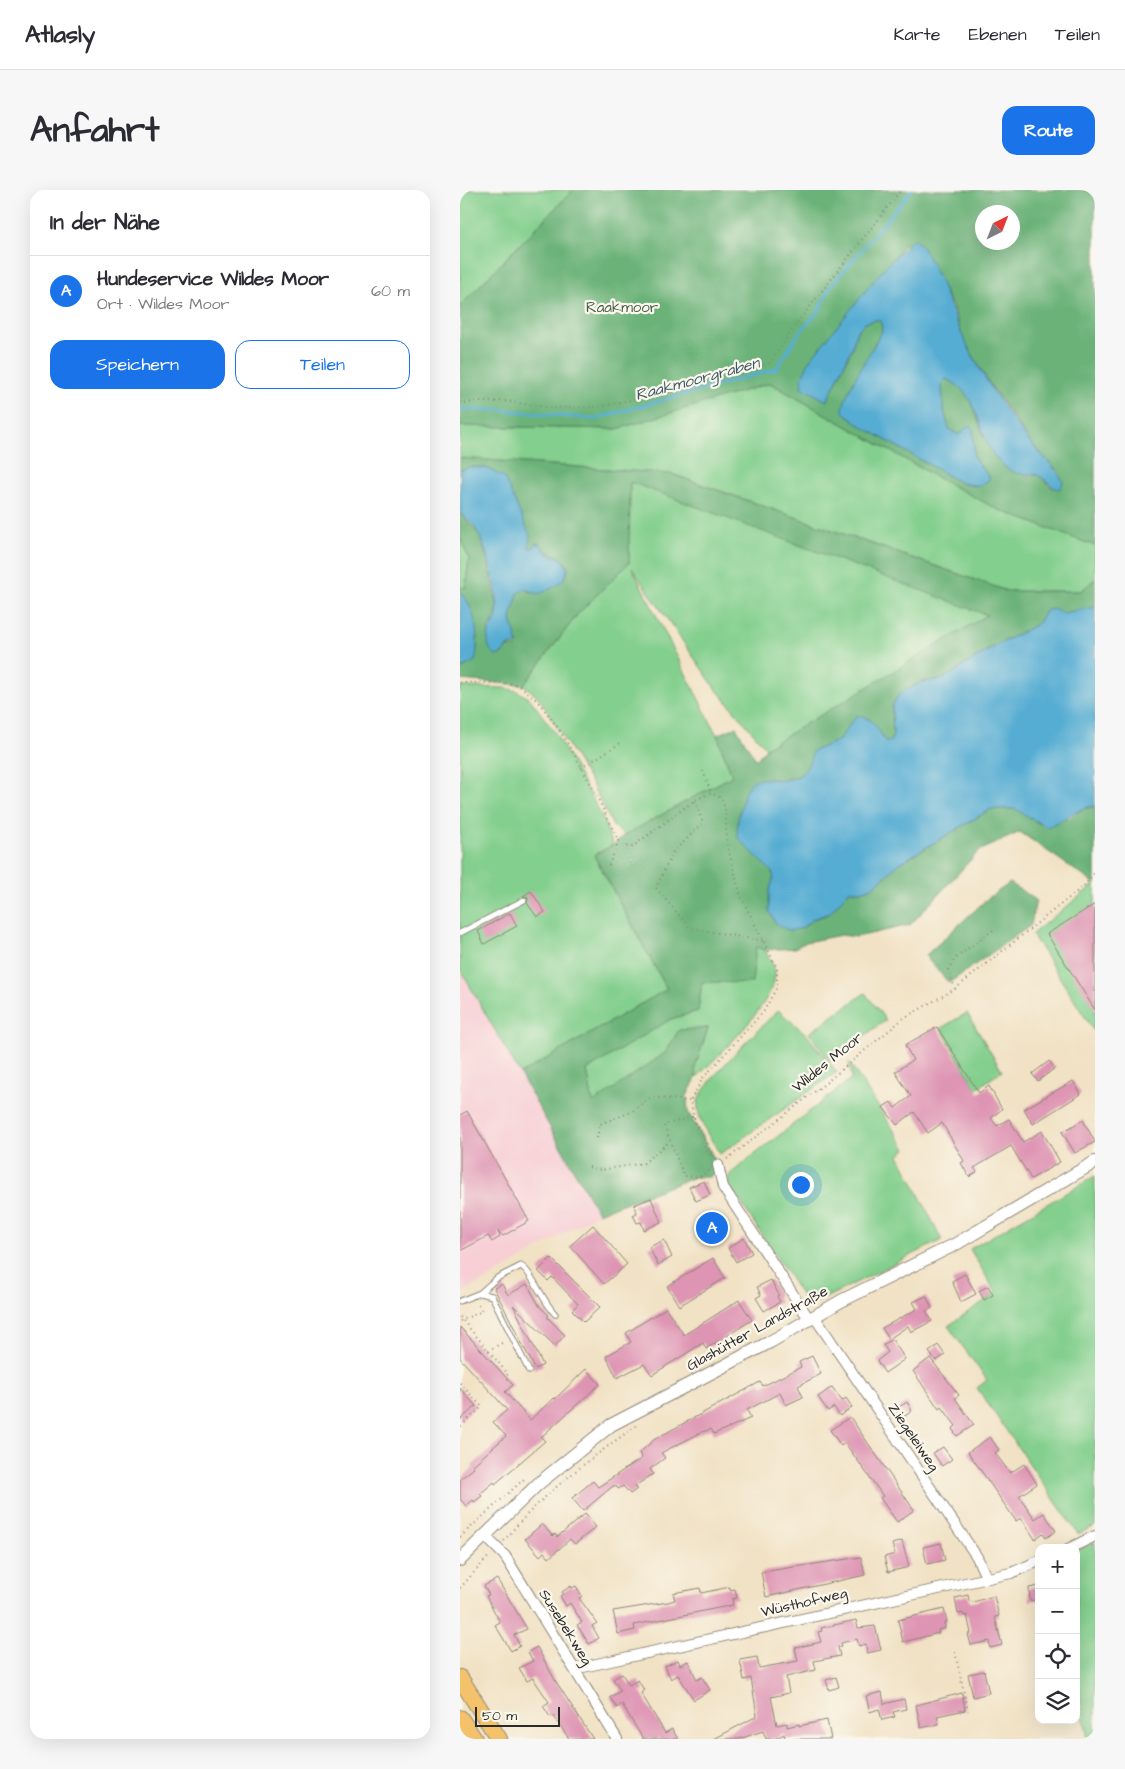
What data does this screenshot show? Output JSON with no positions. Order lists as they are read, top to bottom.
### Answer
{
  "streets": {
    "street": [
      "Glashütter Landstraße",
      "Ziegeleiweg",
      "Wüsthofweg",
      "Susebekweg"
    ],
    "path": ["Wildes Moor"]
  },
  "crossings": [
    ["Glashütter Landstraße", "Ziegeleiweg"],
    ["Glashütter Landstraße", "Susebekweg"],
    ["Ziegeleiweg", "Wüsthofweg"],
    ["Wüsthofweg", "Susebekweg"]
  ],
  "water": ["Raakmoorgraben"],
  "parks": ["Raakmoor"],
  "scale_bar": "50 m",
  "north": "top right",
  "page": {
    "header": "Atlasly",
    "nav": ["Karte", "Ebenen", "Teilen"],
    "title": "Anfahrt",
    "buttons": [
      "Route",
      ["Speichern", "Teilen"]
    ],
    "heading": "In der Nähe",
    "list": [
      {
        "mark": "A",
        "name": "Hundeservice Wildes Moor",
        "note": "Ort · Wildes Moor",
        "value": "60 m"
      }
    ],
    "pins": "A",
    "map_buttons": ["+", "−"],
    "scale": "50 m"
  }
}
